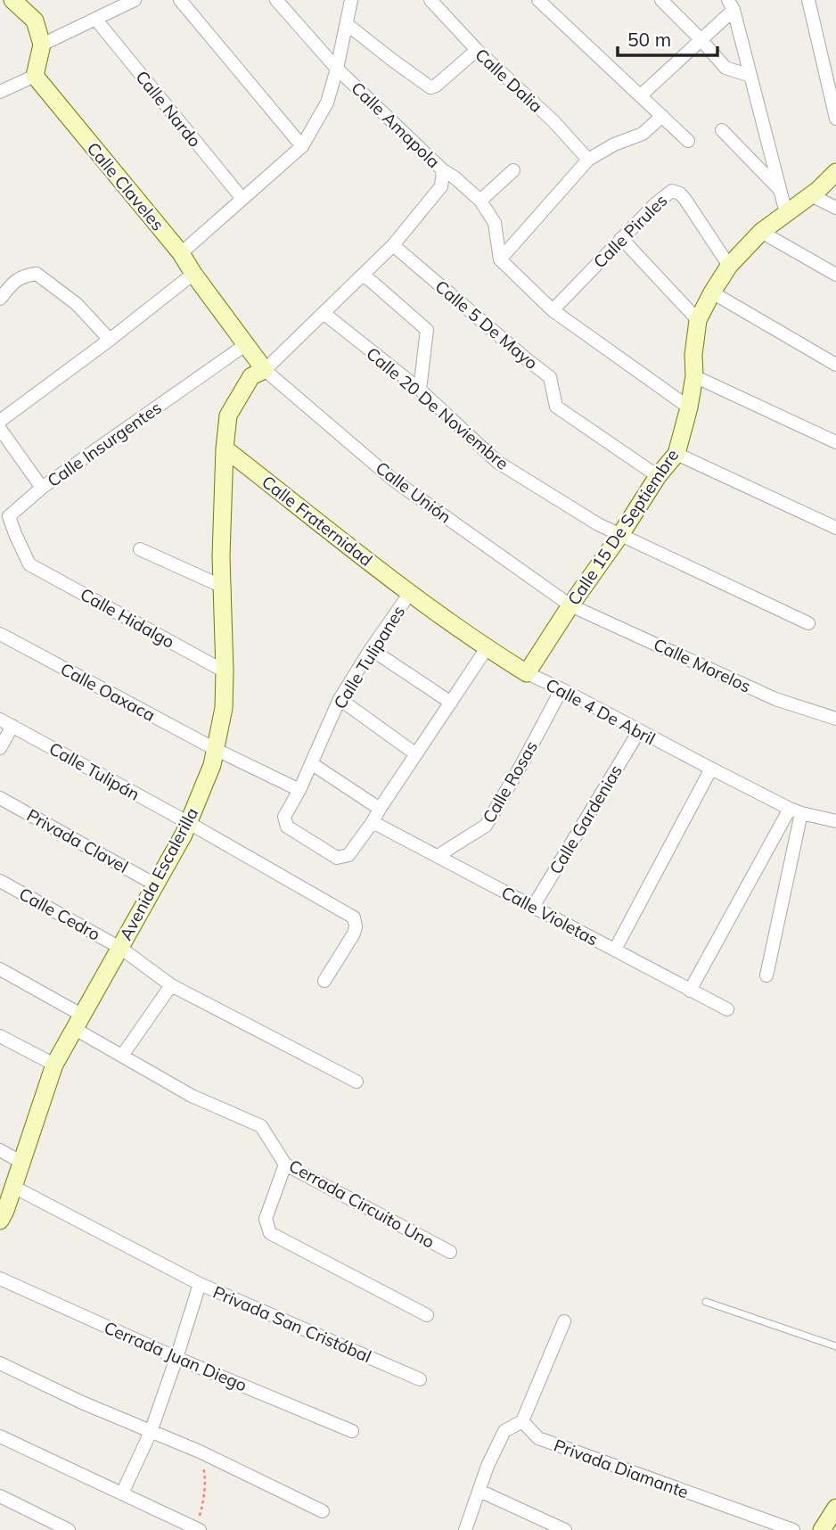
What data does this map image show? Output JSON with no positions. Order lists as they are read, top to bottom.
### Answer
{
  "streets": {
    "main road": [
      "Calle Claveles",
      "Calle Fraternidad",
      "Calle 15 De Septiembre",
      "Calle 4 De Abril",
      "Avenida Escalerilla"
    ],
    "street": [
      "Calle Dalia",
      "Calle Nardo",
      "Calle Amapola",
      "Calle Pirules",
      "Calle 5 De Mayo",
      "Calle 20 De Noviembre",
      "Calle Insurgentes",
      "Calle Unión",
      "Calle Hidalgo",
      "Calle Tulipanes",
      "Calle Morelos",
      "Calle Oaxaca",
      "Calle Tulipán",
      "Calle Rosas",
      "Calle Gardenias",
      "Privada Clavel",
      "Calle Cedro",
      "Calle Violetas",
      "Cerrada Circuito Uno",
      "Privada San Cristóbal",
      "Cerrada Juan Diego",
      "Privada Diamante"
    ]
  },
  "crossings": [
    ["Calle Amapola", "Calle 5 De Mayo"],
    ["Calle Claveles", "Calle Insurgentes"],
    ["Calle Claveles", "Calle Unión"],
    ["Calle Claveles", "Avenida Escalerilla"],
    ["Calle Pirules", "Calle 15 De Septiembre"],
    ["Calle 5 De Mayo", "Calle 15 De Septiembre"],
    ["Calle 20 De Noviembre", "Calle 15 De Septiembre"],
    ["Calle Insurgentes", "Calle Hidalgo"],
    ["Calle Unión", "Calle 15 De Septiembre"],
    ["Calle Unión", "Calle Morelos"],
    ["Calle Unión", "Avenida Escalerilla"],
    ["Calle Fraternidad", "Calle Tulipanes"],
    ["Calle Fraternidad", "Calle 4 De Abril"],
    ["Calle Fraternidad", "Avenida Escalerilla"],
    ["Calle 15 De Septiembre", "Calle Morelos"],
    ["Calle 15 De Septiembre", "Calle 4 De Abril"],
    ["Calle Hidalgo", "Avenida Escalerilla"],
    ["Calle Tulipanes", "Calle Oaxaca"],
    ["Calle Tulipanes", "Calle 4 De Abril"],
    ["Calle Tulipanes", "Calle Violetas"],
    ["Calle Oaxaca", "Avenida Escalerilla"],
    ["Calle 4 De Abril", "Calle Rosas"],
    ["Calle 4 De Abril", "Calle Gardenias"],
    ["Calle Tulipán", "Avenida Escalerilla"],
    ["Calle Rosas", "Calle Violetas"],
    ["Calle Gardenias", "Calle Violetas"],
    ["Privada Clavel", "Avenida Escalerilla"],
    ["Avenida Escalerilla", "Calle Cedro"],
    ["Avenida Escalerilla", "Cerrada Circuito Uno"],
    ["Avenida Escalerilla", "Privada San Cristóbal"]
  ],
  "scale_bar": "50 m"
}
